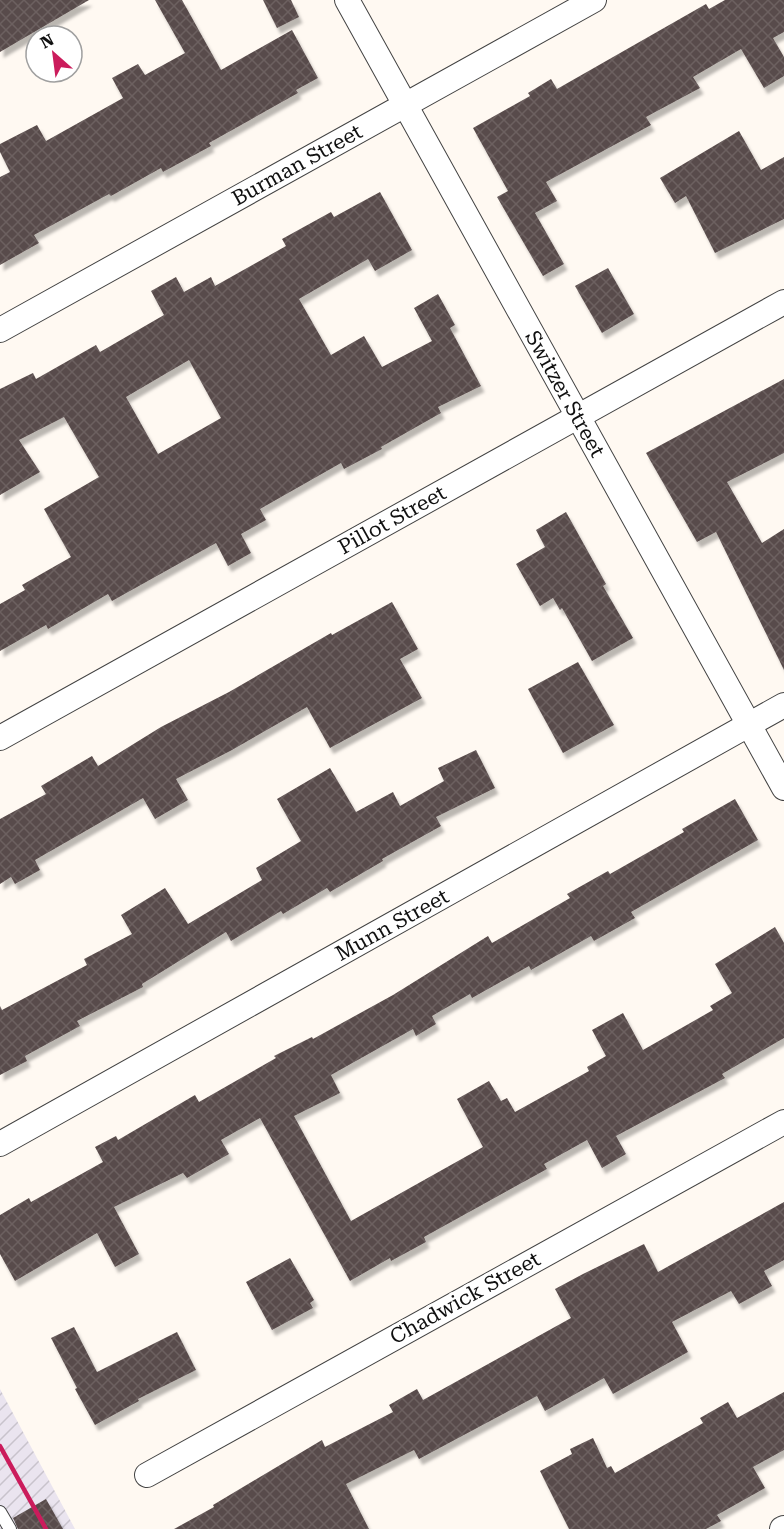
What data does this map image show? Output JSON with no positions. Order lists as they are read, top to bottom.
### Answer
{
  "streets": {
    "street": [
      "Burman Street",
      "Switzer Street",
      "Pillot Street",
      "Munn Street",
      "Chadwick Street"
    ]
  },
  "crossings": [
    ["Burman Street", "Switzer Street"],
    ["Switzer Street", "Pillot Street"],
    ["Switzer Street", "Munn Street"]
  ],
  "north": "top left"
}
